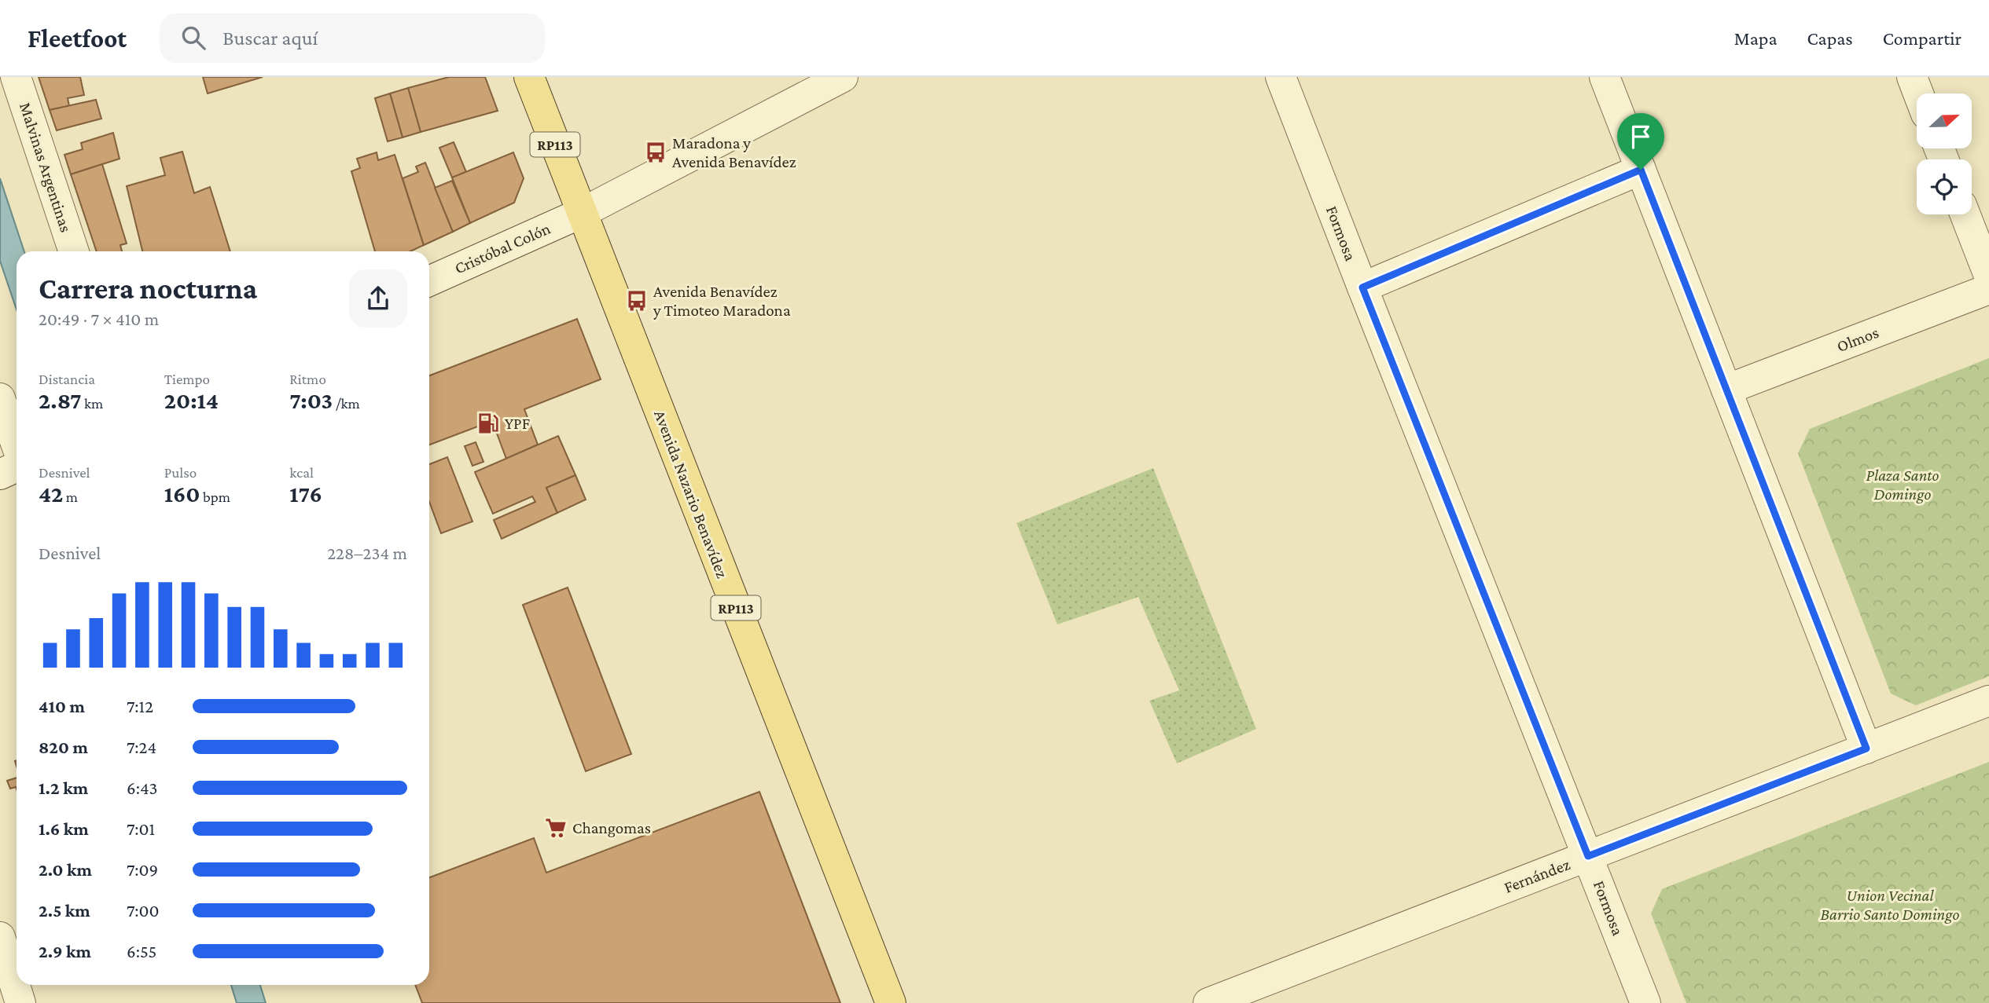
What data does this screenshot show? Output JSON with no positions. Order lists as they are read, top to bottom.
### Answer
{
  "streets": {
    "main road": ["RP113", "Avenida Nazario Benavídez"],
    "street": [
      "Malvinas Argentinas",
      "Formosa",
      "Cristóbal Colón",
      "Olmos",
      "Fernández"
    ]
  },
  "crossings": [
    ["Formosa", "Fernández"],
    ["Cristóbal Colón", "Avenida Nazario Benavídez"]
  ],
  "parks": ["Plaza Santo Domingo", "Union Vecinal Barrio Santo Domingo"],
  "places": {
    "bus stop": ["Maradona y Avenida Benavídez", "Avenida Benavídez y Timoteo Maradona"],
    "fuel station": ["YPF"],
    "supermarket": ["Changomas"]
  },
  "north": "right",
  "page": {
    "header": "Fleetfoot",
    "search": "Buscar aquí",
    "nav": ["Mapa", "Capas", "Compartir"],
    "heading": ["Carrera nocturna", "20:49 · 7 × 410 m"],
    "stats": [
      ["Distancia", "2.87 km"],
      ["Tiempo", "20:14"],
      ["Ritmo", "7:03 /km"],
      ["Desnivel", "42 m"],
      ["Pulso", "160 bpm"],
      ["kcal", "176"]
    ],
    "chart": ["Desnivel", "228–234 m"],
    "list": [
      {
        "name": "410 m",
        "note": "7:12"
      },
      {
        "name": "820 m",
        "note": "7:24"
      },
      {
        "name": "1.2 km",
        "note": "6:43"
      },
      {
        "name": "1.6 km",
        "note": "7:01"
      },
      {
        "name": "2.0 km",
        "note": "7:09"
      },
      {
        "name": "2.5 km",
        "note": "7:00"
      },
      {
        "name": "2.9 km",
        "note": "6:55"
      }
    ]
  }
}
